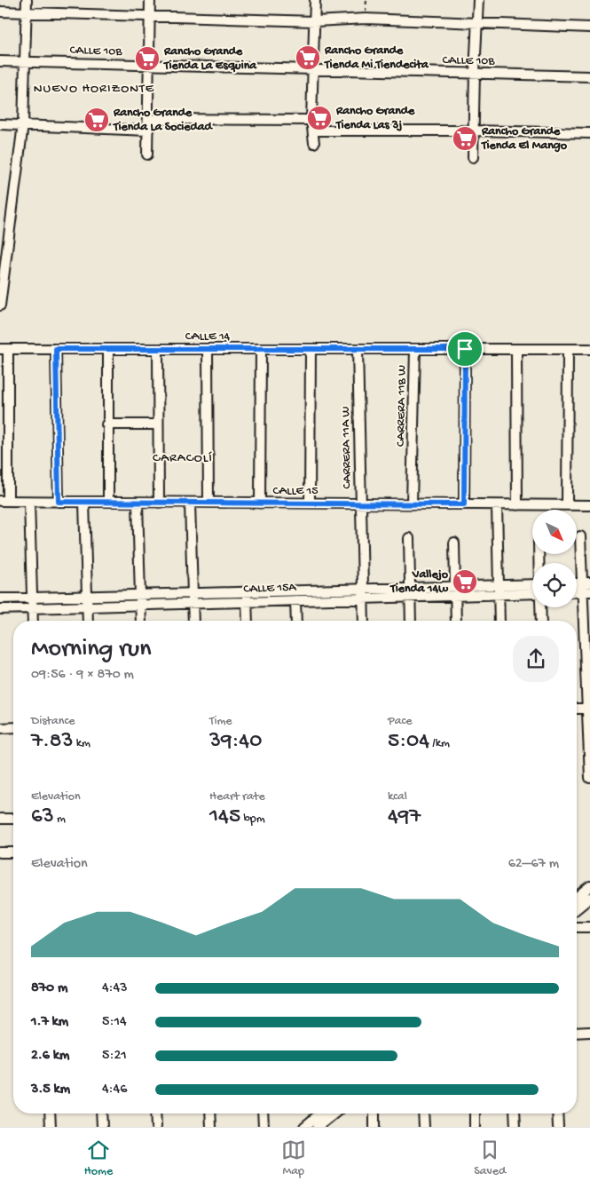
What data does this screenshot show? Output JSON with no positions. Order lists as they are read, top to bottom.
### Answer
{
  "streets": {
    "street": [
      "CALLE 10B",
      "CALLE 14",
      "CARRERA 11B W",
      "CARRERA 11A W",
      "CALLE 15",
      "CALLE 15A"
    ]
  },
  "crossings": [
    ["CALLE 14", "CARRERA 11B W"],
    ["CALLE 14", "CARRERA 11A W"],
    ["CARRERA 11B W", "CALLE 15"],
    ["CARRERA 11A W", "CALLE 15"],
    ["CARRERA 11A W", "CALLE 15A"]
  ],
  "districts": ["NUEVO HORIZONTE", "CARACOLÍ"],
  "places": {
    "supermarket": [
      "Rancho Grande Tienda Mi Tiendecita",
      "Rancho Grande Tienda La Esquina",
      "Rancho Grande Tienda Las 3j",
      "Rancho Grande Tienda La Sociedad",
      "Rancho Grande Tienda El Mango",
      "Vallejo Tienda 14w"
    ]
  },
  "north": "bottom right",
  "page": {
    "heading": ["Morning run", "09:56 · 9 × 870 m"],
    "stats": [
      ["Distance", "7.83 km"],
      ["Time", "39:40"],
      ["Pace", "5:04 /km"],
      ["Elevation", "63 m"],
      ["Heart rate", "145 bpm"],
      ["kcal", "497"]
    ],
    "chart": ["Elevation", "62–67 m"],
    "list": [
      {
        "name": "870 m",
        "note": "4:43"
      },
      {
        "name": "1.7 km",
        "note": "5:14"
      },
      {
        "name": "2.6 km",
        "note": "5:21"
      },
      {
        "name": "3.5 km",
        "note": "4:46"
      }
    ],
    "tabs": ["Home", "Map", "Saved"]
  }
}
